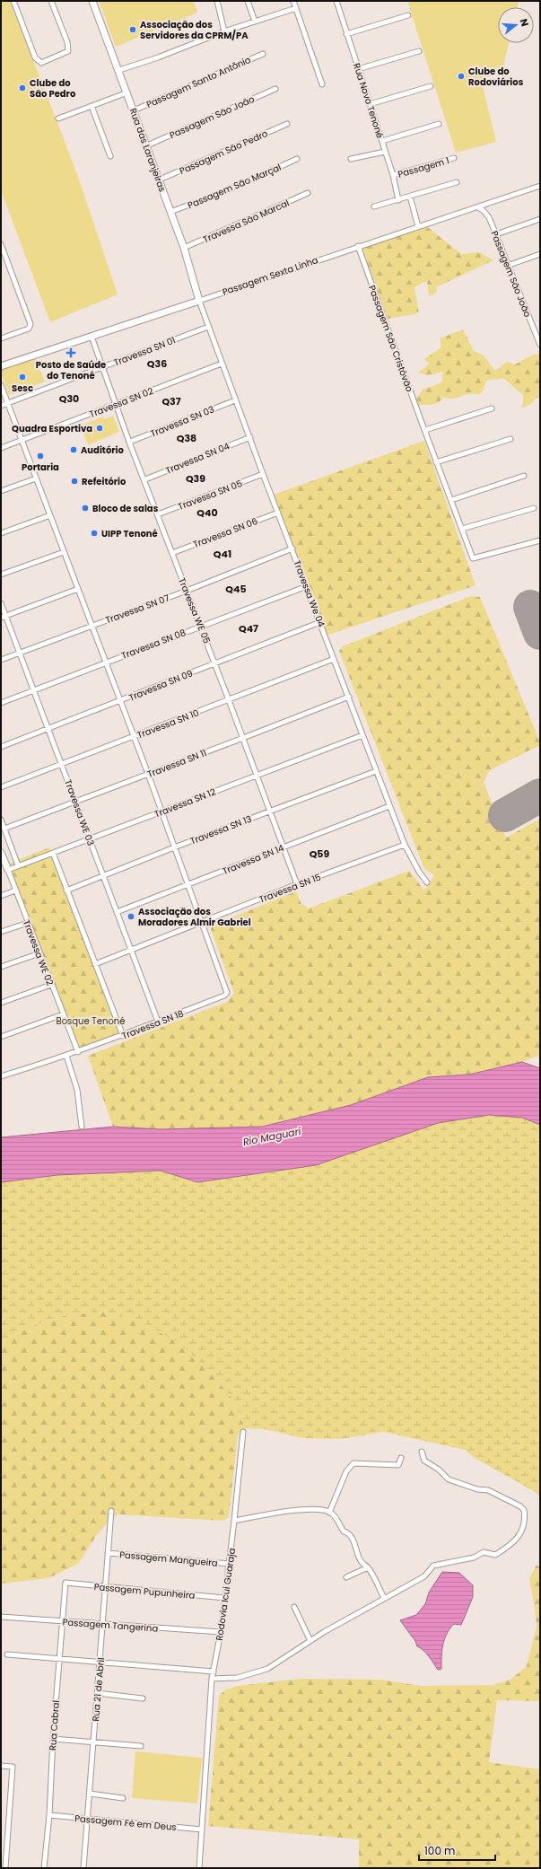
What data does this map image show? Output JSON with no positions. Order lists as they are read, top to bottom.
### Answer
{
  "streets": {
    "street": [
      "Passagem Santo Antônio",
      "Rua Novo Tenoné",
      "Passagem São João",
      "Rua das Laranjeiras",
      "Passagem São Pedro",
      "Passagem 1",
      "Passagem São Marçal",
      "Travessa São Marcal",
      "Passagem Sexta Linha",
      "Passagem São Cristóvão",
      "Travessa SN 01",
      "Travessa SN 02",
      "Travessa SN 03",
      "Travessa SN 04",
      "Travessa SN 05",
      "Travessa SN 06",
      "Travessa We 04",
      "Travessa SN 07",
      "Travessa WE 05",
      "Travessa SN 08",
      "Travessa SN 09",
      "Travessa SN 10",
      "Travessa SN 11",
      "Travessa SN 12",
      "Travessa WE 03",
      "Travessa SN 13",
      "Travessa SN 14",
      "Travessa SN 15",
      "Travessa WE 02",
      "Travessa SN 18",
      "Passagem Mangueira",
      "Passagem Pupunheira",
      "Rodovia Icui Guaraja",
      "Passagem Tangerina",
      "Rua 21 de Abril",
      "Rua Cabral",
      "Passagem Fé em Deus"
    ]
  },
  "crossings": [
    ["Passagem Santo Antônio", "Rua das Laranjeiras"],
    ["Rua Novo Tenoné", "Passagem 1"],
    ["Passagem São João", "Rua das Laranjeiras"],
    ["Passagem São João", "Passagem Sexta Linha"],
    ["Rua das Laranjeiras", "Passagem São Pedro"],
    ["Rua das Laranjeiras", "Passagem São Marçal"],
    ["Rua das Laranjeiras", "Travessa São Marcal"],
    ["Rua das Laranjeiras", "Passagem Sexta Linha"],
    ["Rua das Laranjeiras", "Travessa We 04"],
    ["Passagem Sexta Linha", "Passagem São Cristóvão"],
    ["Passagem Sexta Linha", "Travessa We 04"],
    ["Passagem Sexta Linha", "Travessa WE 05"],
    ["Travessa SN 01", "Travessa We 04"],
    ["Travessa SN 01", "Travessa WE 05"],
    ["Travessa SN 02", "Travessa We 04"],
    ["Travessa SN 02", "Travessa WE 05"],
    ["Travessa SN 03", "Travessa We 04"],
    ["Travessa SN 03", "Travessa WE 05"],
    ["Travessa SN 04", "Travessa We 04"],
    ["Travessa SN 04", "Travessa WE 05"],
    ["Travessa SN 05", "Travessa We 04"],
    ["Travessa SN 05", "Travessa WE 05"],
    ["Travessa SN 06", "Travessa We 04"],
    ["Travessa SN 06", "Travessa WE 05"],
    ["Travessa We 04", "Travessa SN 07"],
    ["Travessa We 04", "Travessa SN 08"],
    ["Travessa We 04", "Travessa SN 09"],
    ["Travessa We 04", "Travessa SN 10"],
    ["Travessa We 04", "Travessa SN 11"],
    ["Travessa We 04", "Travessa SN 12"],
    ["Travessa We 04", "Travessa SN 13"],
    ["Travessa We 04", "Travessa SN 14"],
    ["Travessa We 04", "Travessa SN 15"],
    ["Travessa SN 07", "Travessa WE 05"],
    ["Travessa SN 07", "Travessa WE 03"],
    ["Travessa WE 05", "Travessa SN 08"],
    ["Travessa WE 05", "Travessa SN 09"],
    ["Travessa WE 05", "Travessa SN 10"],
    ["Travessa WE 05", "Travessa SN 11"],
    ["Travessa WE 05", "Travessa SN 12"],
    ["Travessa WE 05", "Travessa SN 13"],
    ["Travessa WE 05", "Travessa SN 14"],
    ["Travessa WE 05", "Travessa SN 15"],
    ["Travessa SN 08", "Travessa WE 03"],
    ["Travessa SN 09", "Travessa WE 03"],
    ["Travessa SN 10", "Travessa WE 03"],
    ["Travessa SN 11", "Travessa WE 03"],
    ["Travessa SN 12", "Travessa WE 03"],
    ["Travessa SN 12", "Travessa WE 02"],
    ["Travessa WE 03", "Travessa SN 13"],
    ["Travessa WE 03", "Travessa SN 14"],
    ["Travessa WE 03", "Travessa SN 15"],
    ["Travessa WE 03", "Travessa SN 18"],
    ["Travessa SN 15", "Travessa SN 18"],
    ["Travessa WE 02", "Travessa SN 18"],
    ["Passagem Mangueira", "Rodovia Icui Guaraja"],
    ["Passagem Mangueira", "Rua 21 de Abril"],
    ["Passagem Pupunheira", "Rodovia Icui Guaraja"],
    ["Passagem Pupunheira", "Rua 21 de Abril"],
    ["Passagem Pupunheira", "Rua Cabral"],
    ["Rodovia Icui Guaraja", "Passagem Tangerina"],
    ["Rodovia Icui Guaraja", "Passagem Fé em Deus"],
    ["Passagem Tangerina", "Rua 21 de Abril"],
    ["Passagem Tangerina", "Rua Cabral"],
    ["Rua 21 de Abril", "Passagem Fé em Deus"],
    ["Rua Cabral", "Passagem Fé em Deus"]
  ],
  "districts": [
    "Q36",
    "Q30",
    "Q37",
    "Q38",
    "Q39",
    "Q40",
    "Q41",
    "Q45",
    "Q47",
    "Q59"
  ],
  "water": ["Rio Maguari"],
  "parks": ["Bosque Tenoné"],
  "places": {
    "other": [
      "Associação dos Servidores da CPRM/PA",
      "Clube do Rodoviários",
      "Clube do São Pedro",
      "Sesc",
      "Quadra Esportiva",
      "Auditório",
      "Portaria",
      "Refeitório",
      "Bloco de salas",
      "UIPP Tenoné",
      "Associação dos Moradores Almir Gabriel"
    ],
    "health": ["Posto de Saúde do Tenoné"]
  },
  "scale_bar": "100 m",
  "north": "right"
}
